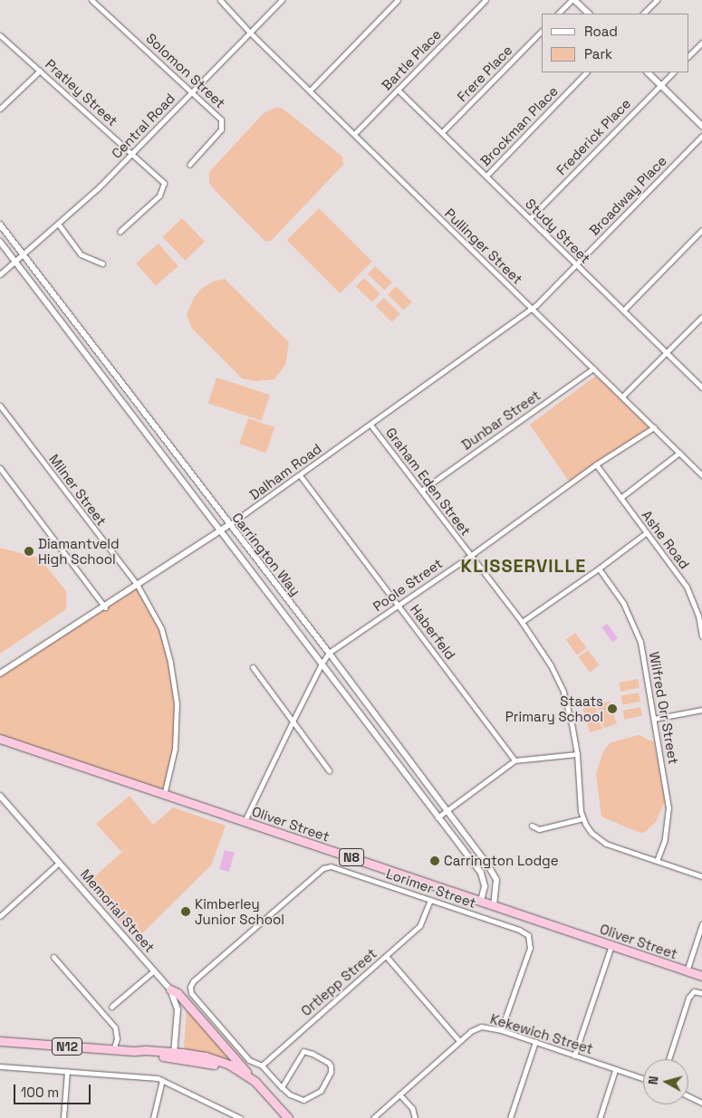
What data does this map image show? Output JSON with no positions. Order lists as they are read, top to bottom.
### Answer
{
  "streets": {
    "highway": ["Oliver Street", "N8", "N12"],
    "street": [
      "Bartle Place",
      "Solomon Street",
      "Frere Place",
      "Pratley Street",
      "Central Road",
      "Brockman Place",
      "Frederick Place",
      "Broadway Place",
      "Study Street",
      "Pullinger Street",
      "Dunbar Street",
      "Dalham Road",
      "Graham Eden Street",
      "Milner Street",
      "Ashe Road",
      "Carrington Way",
      "Poole Street",
      "Haberfeld",
      "Wilfred Orr Street",
      "Lorimer Street",
      "Memorial Street",
      "Ortlepp Street",
      "Kekewich Street"
    ]
  },
  "crossings": [
    ["Bartle Place", "Study Street"],
    ["Bartle Place", "Pullinger Street"],
    ["Solomon Street", "Central Road"],
    ["Frere Place", "Study Street"],
    ["Pratley Street", "Central Road"],
    ["Central Road", "Pullinger Street"],
    ["Central Road", "Carrington Way"],
    ["Brockman Place", "Study Street"],
    ["Frederick Place", "Study Street"],
    ["Broadway Place", "Study Street"],
    ["Broadway Place", "Pullinger Street"],
    ["Broadway Place", "Dalham Road"],
    ["Pullinger Street", "Dunbar Street"],
    ["Pullinger Street", "Dalham Road"],
    ["Pullinger Street", "Poole Street"],
    ["Dunbar Street", "Graham Eden Street"],
    ["Dalham Road", "Graham Eden Street"],
    ["Dalham Road", "Milner Street"],
    ["Dalham Road", "Carrington Way"],
    ["Dalham Road", "Haberfeld"],
    ["Graham Eden Street", "Poole Street"],
    ["Graham Eden Street", "Wilfred Orr Street"],
    ["Milner Street", "Oliver Street"],
    ["Ashe Road", "Poole Street"],
    ["Carrington Way", "Poole Street"],
    ["Carrington Way", "Oliver Street"],
    ["Poole Street", "Haberfeld"],
    ["Poole Street", "Oliver Street"],
    ["Lorimer Street", "Ortlepp Street"],
    ["Lorimer Street", "Kekewich Street"],
    ["Memorial Street", "N12"]
  ],
  "districts": ["KLISSERVILLE"],
  "places": [
    "Diamantveld High School",
    "Staats Primary School",
    "Carrington Lodge",
    "Kimberley Junior School"
  ],
  "legend": ["Road", "Park"],
  "scale_bar": "100 m",
  "north": "left"
}
